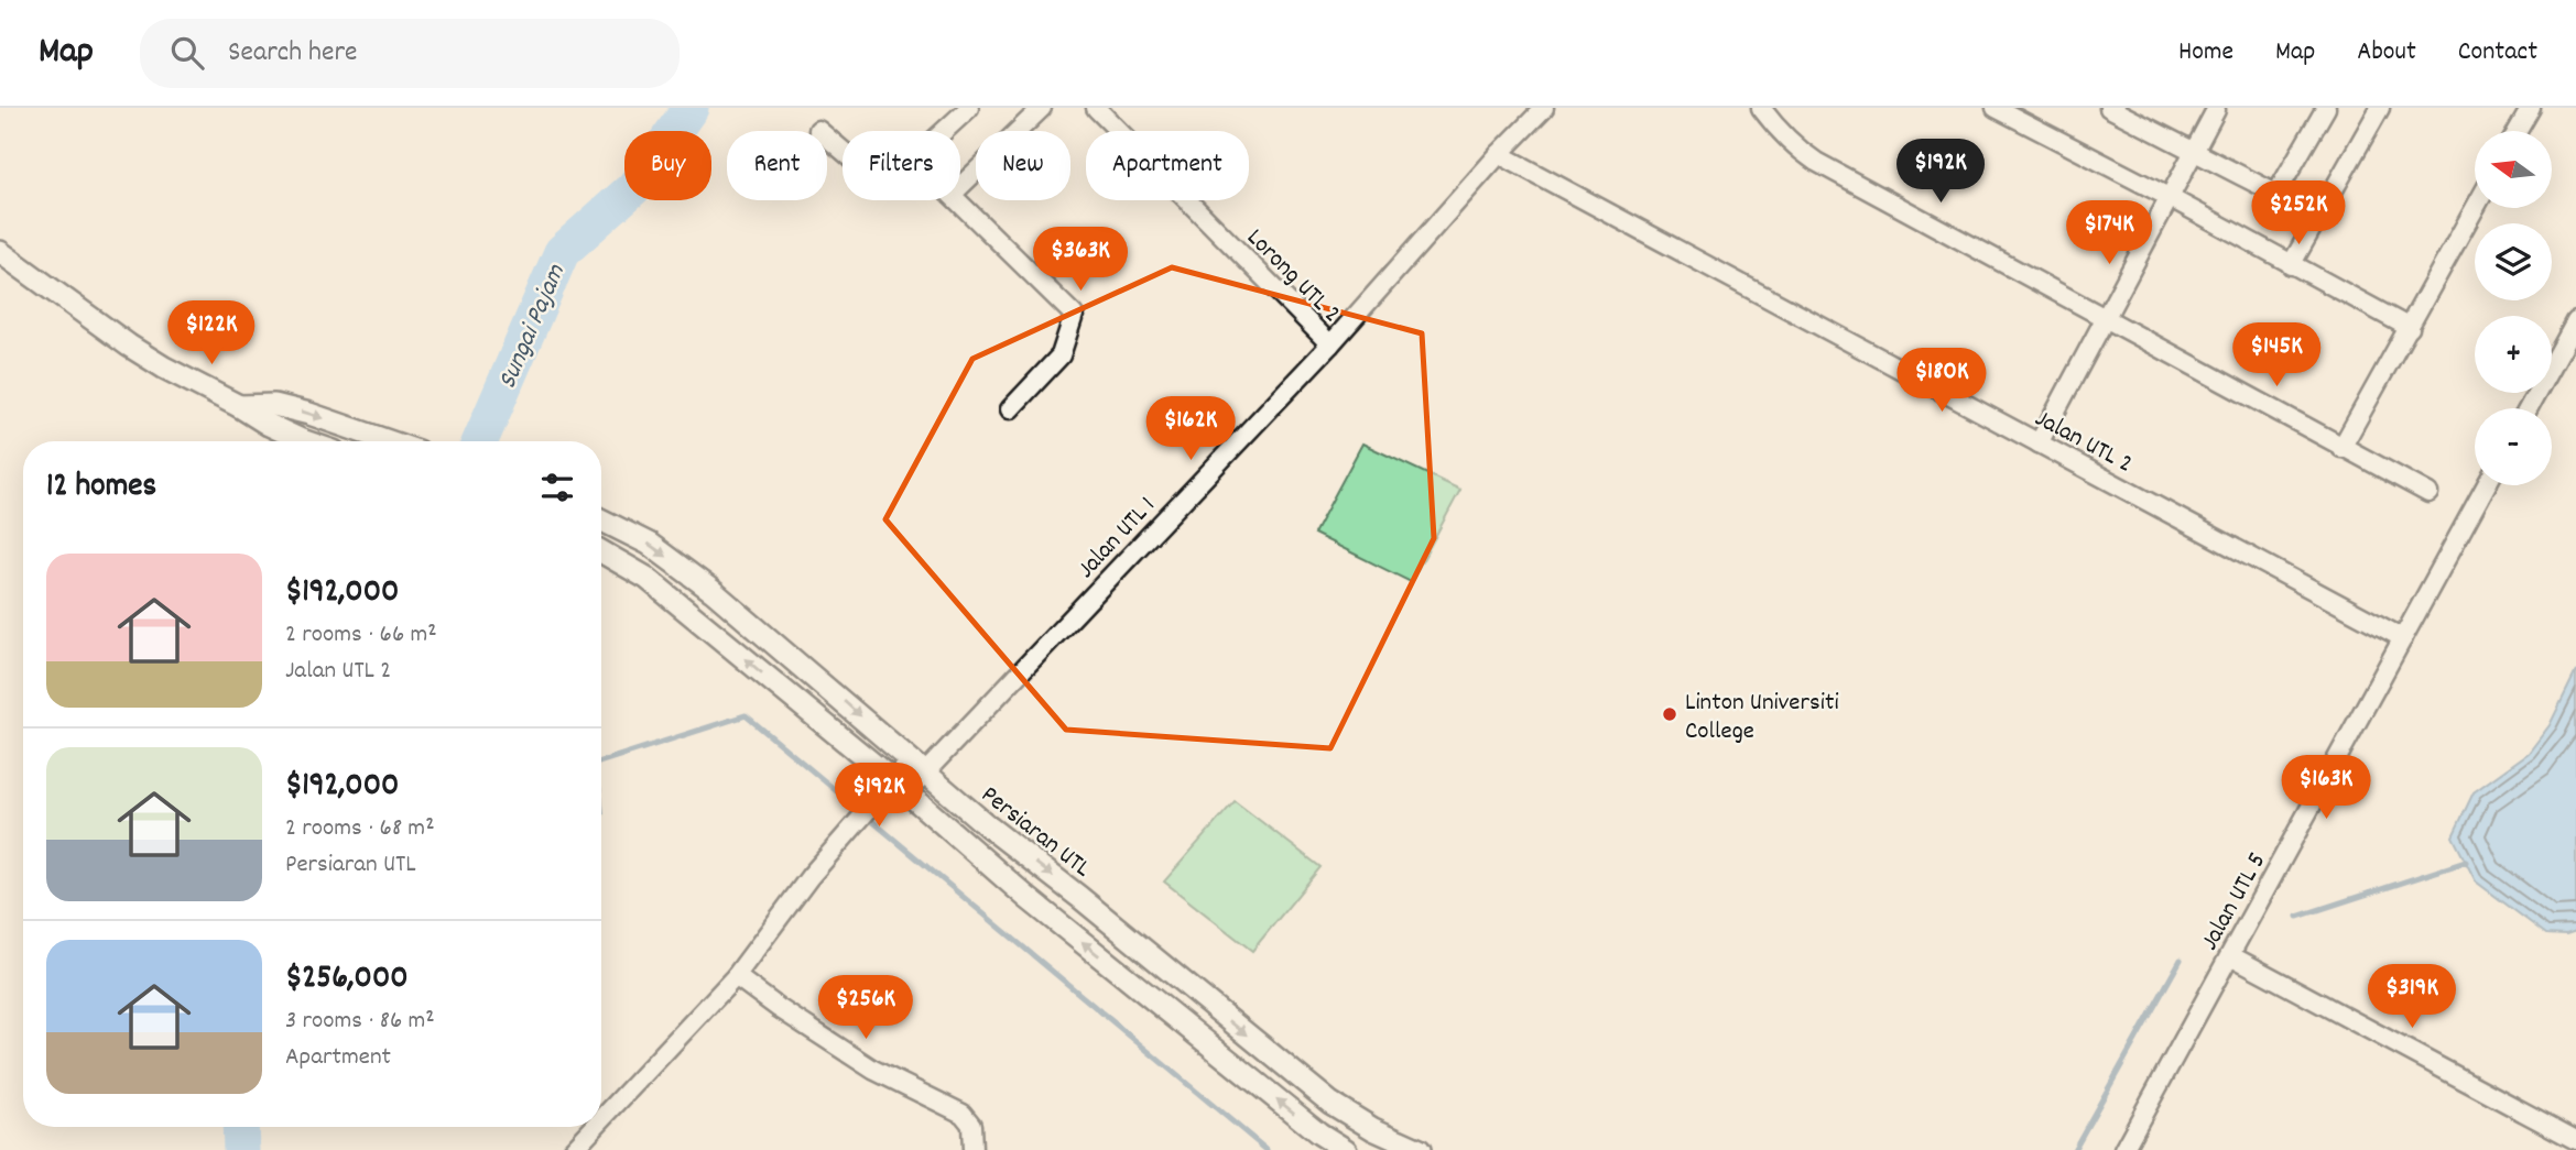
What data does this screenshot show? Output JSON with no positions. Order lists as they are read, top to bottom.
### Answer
{
  "streets": {
    "street": [
      "Lorong UTL 2",
      "Jalan UTL 2",
      "Jalan UTL 1",
      "Persiaran UTL",
      "Jalan UTL 5"
    ]
  },
  "crossings": [
    ["Lorong UTL 2", "Jalan UTL 1"],
    ["Jalan UTL 2", "Jalan UTL 1"],
    ["Jalan UTL 2", "Jalan UTL 5"],
    ["Jalan UTL 1", "Persiaran UTL"]
  ],
  "water": ["Sungai Pajam"],
  "places": ["Linton Universiti College"],
  "north": "left",
  "page": {
    "header": "Map",
    "search": "Search here",
    "nav": [
      "Home",
      "Map",
      "About",
      "Contact"
    ],
    "map_buttons": ["+", "−"],
    "chip": [
      "Buy",
      "Rent",
      "Filters",
      "New",
      "Apartment"
    ],
    "price": [
      "$192K",
      "$252K",
      "$174K",
      "$363K",
      "$122K",
      "$145K",
      "$180K",
      "$162K",
      "$163K",
      "$192K",
      "$319K",
      "$256K"
    ],
    "heading": "12 homes",
    "list": [
      {
        "name": "$192,000",
        "note": "2 rooms · 66 m² · Jalan UTL 2"
      },
      {
        "name": "$192,000",
        "note": "2 rooms · 68 m² · Persiaran UTL"
      },
      {
        "name": "$256,000",
        "note": "3 rooms · 86 m² · Apartment"
      }
    ]
  }
}
